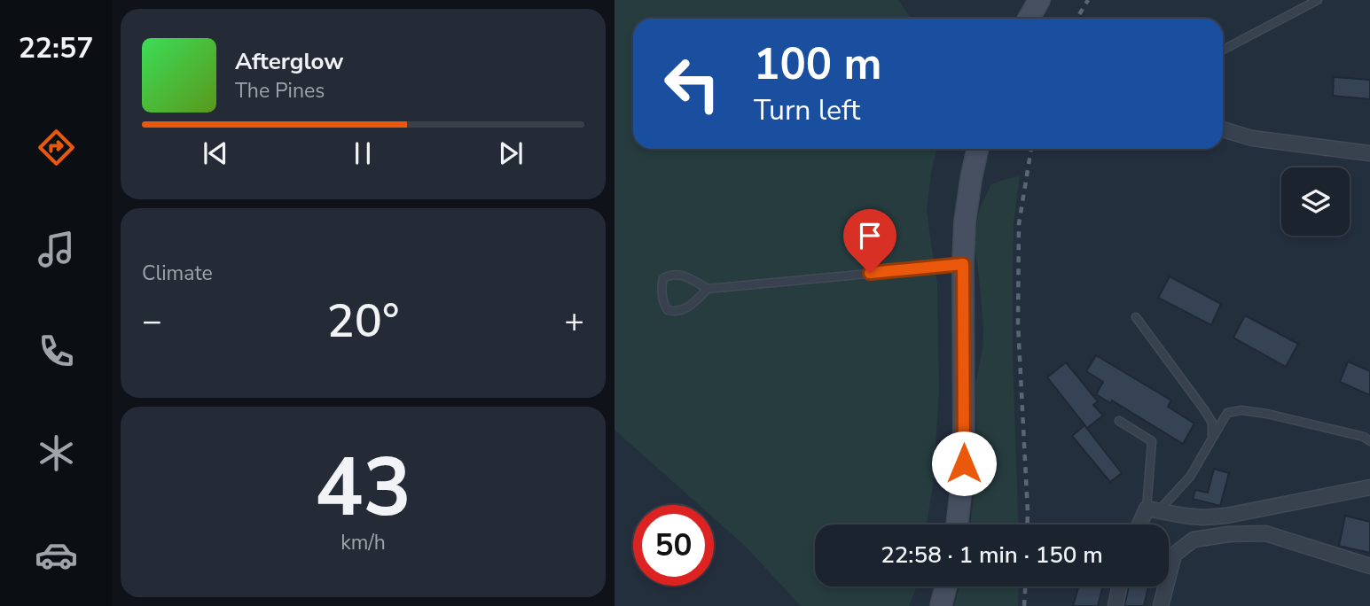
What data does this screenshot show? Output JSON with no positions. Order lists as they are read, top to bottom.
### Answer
{
  "page": {
    "tabs": "22:57",
    "turn": ["100 m", "Turn left"],
    "song": ["Afterglow", "The Pines"],
    "tile": [
      "Climate",
      ["43", "km/h"]
    ],
    "heat": ["−", "20°", "+"],
    "limit": "50",
    "trip": "22:58 · 1 min · 150 m"
  }
}
